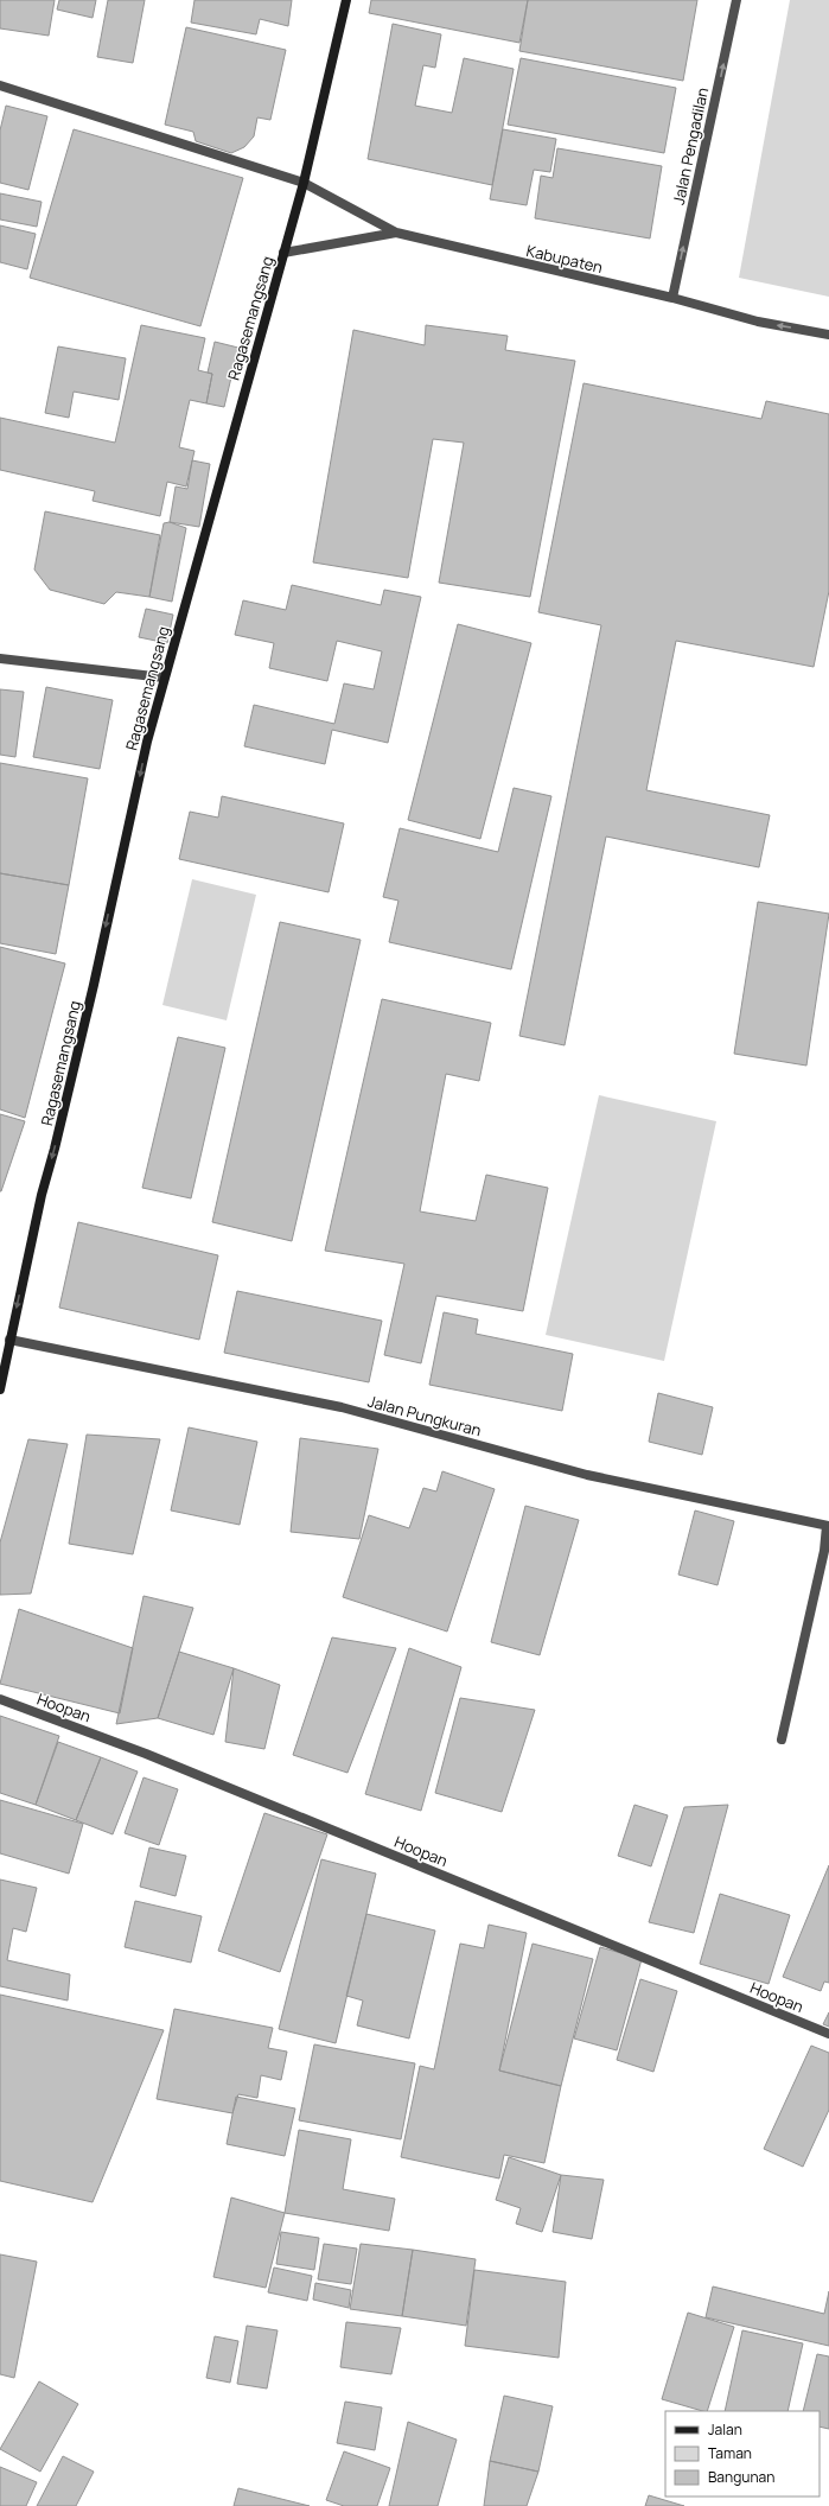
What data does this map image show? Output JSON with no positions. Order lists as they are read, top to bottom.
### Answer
{
  "streets": {
    "street": [
      "Jalan Pengadilan",
      "Kabupaten",
      "Ragasemangsang",
      "Jalan Pungkuran",
      "Hoopan"
    ]
  },
  "crossings": [
    ["Jalan Pengadilan", "Kabupaten"],
    ["Kabupaten", "Ragasemangsang"],
    ["Ragasemangsang", "Jalan Pungkuran"]
  ],
  "one_way": ["Jalan Pengadilan", "Ragasemangsang"],
  "legend": ["Jalan", "Taman", "Bangunan"]
}
